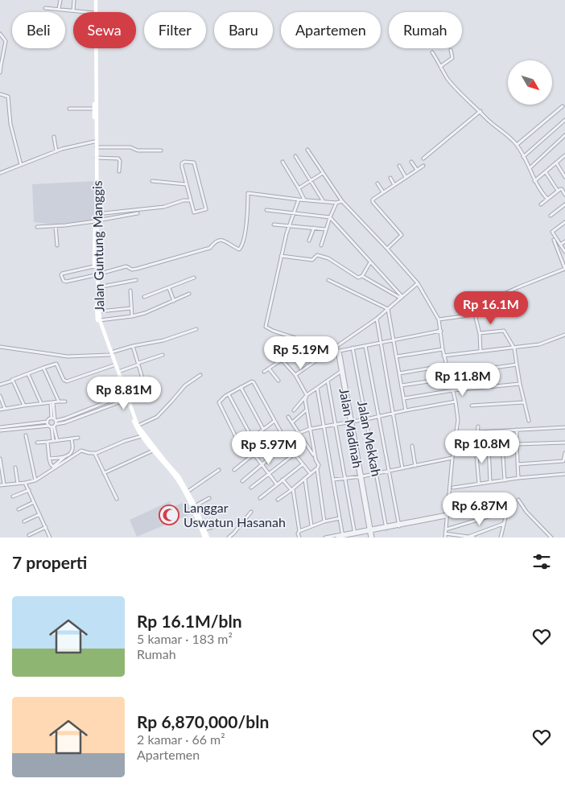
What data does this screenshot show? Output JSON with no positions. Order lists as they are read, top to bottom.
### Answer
{
  "streets": {
    "street": ["Jalan Guntung Manggis", "Jalan Madinah", "Jalan Mekkah"]
  },
  "places": {
    "mosque": ["Langgar Uswatun Hasanah"]
  },
  "north": "bottom right",
  "page": {
    "chip": [
      "Beli",
      "Sewa",
      "Filter",
      "Baru",
      "Apartemen",
      "Rumah"
    ],
    "price": [
      "Rp 16.1M",
      "Rp 5.19M",
      "Rp 11.8M",
      "Rp 8.81M",
      "Rp 10.8M",
      "Rp 5.97M",
      "Rp 6.87M"
    ],
    "heading": "7 properti",
    "list": [
      {
        "name": "Rp 16.1M/bln",
        "note": "5 kamar · 183 m² · Rumah"
      },
      {
        "name": "Rp 6,870,000/bln",
        "note": "2 kamar · 66 m² · Apartemen"
      }
    ]
  }
}
